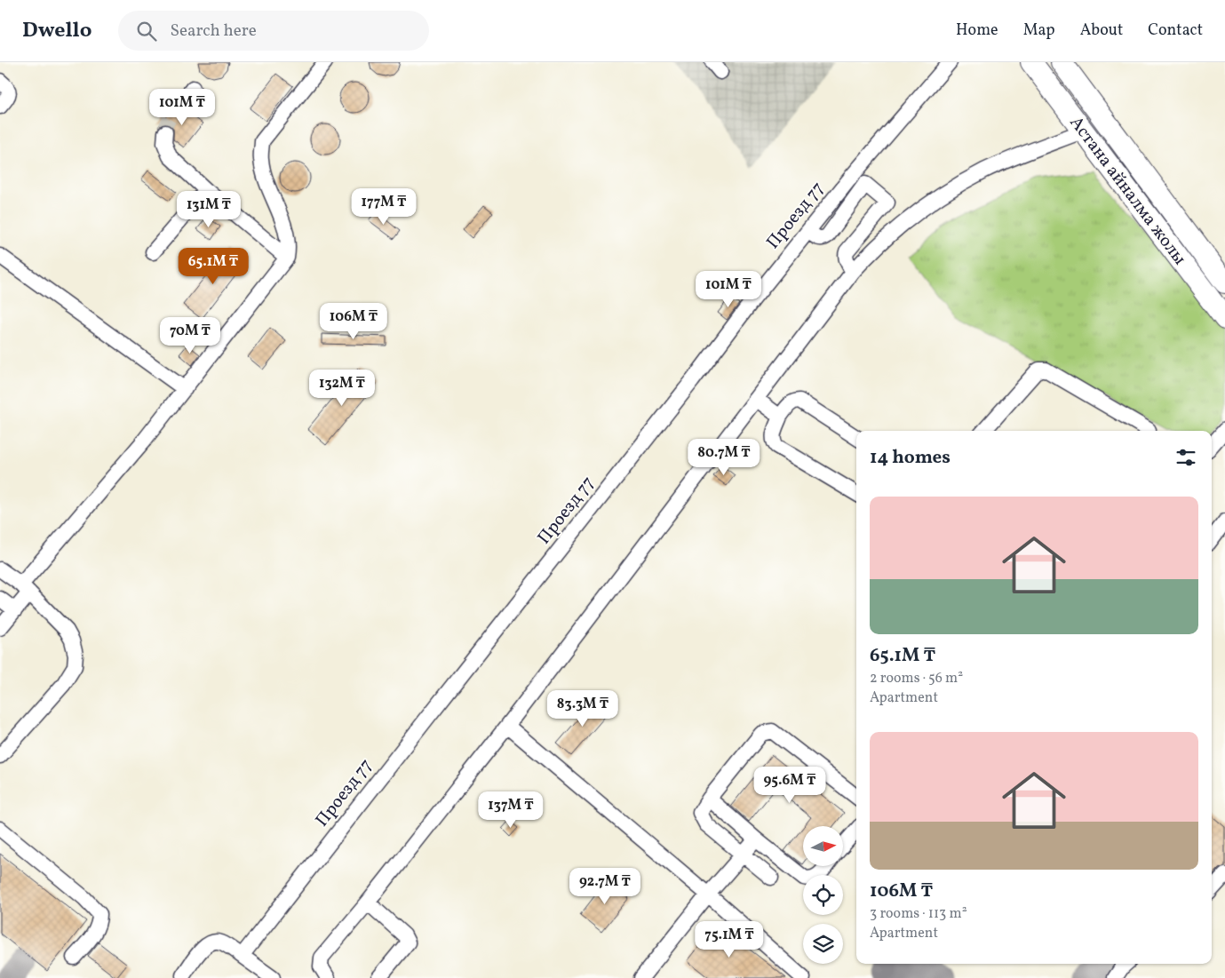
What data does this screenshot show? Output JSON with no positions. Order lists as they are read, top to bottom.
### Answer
{
  "streets": {
    "highway": ["Астана айналма жолы"],
    "lane": ["Проезд 77"]
  },
  "north": "right",
  "page": {
    "header": "Dwello",
    "search": "Search here",
    "nav": [
      "Home",
      "Map",
      "About",
      "Contact"
    ],
    "price": [
      "101M ₸",
      "177M ₸",
      "131M ₸",
      "65.1M ₸",
      "101M ₸",
      "106M ₸",
      "70M ₸",
      "132M ₸",
      "80.7M ₸",
      "83.3M ₸",
      "95.6M ₸",
      "137M ₸",
      "92.7M ₸",
      "75.1M ₸"
    ],
    "heading": "14 homes",
    "list": [
      {
        "name": "65.1M ₸",
        "note": "2 rooms · 56 m² · Apartment"
      },
      {
        "name": "106M ₸",
        "note": "3 rooms · 113 m² · Apartment"
      }
    ]
  }
}
